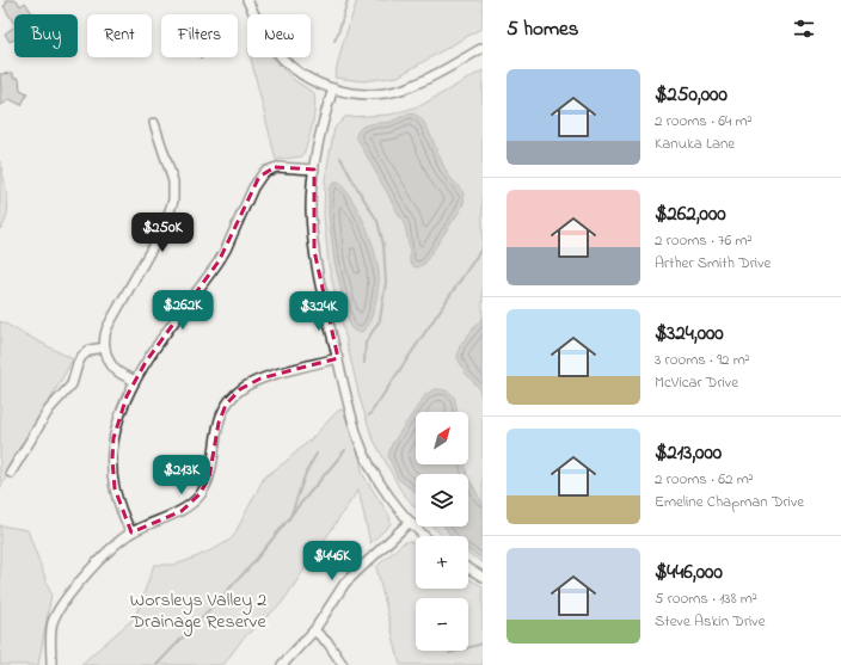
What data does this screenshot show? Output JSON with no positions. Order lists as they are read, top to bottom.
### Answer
{
  "parks": ["Worsleys Valley 2 Drainage Reserve"],
  "north": "top right",
  "page": {
    "heading": "5 homes",
    "chip": [
      "Buy",
      "Rent",
      "Filters",
      "New"
    ],
    "list": [
      {
        "name": "$250,000",
        "note": "2 rooms · 64 m² · Kanuka Lane"
      },
      {
        "name": "$262,000",
        "note": "2 rooms · 76 m² · Arther Smith Drive"
      },
      {
        "name": "$324,000",
        "note": "3 rooms · 92 m² · McVicar Drive"
      },
      {
        "name": "$213,000",
        "note": "2 rooms · 62 m² · Emeline Chapman Drive"
      },
      {
        "name": "$446,000",
        "note": "5 rooms · 138 m² · Steve Askin Drive"
      }
    ],
    "price": [
      "$250K",
      "$262K",
      "$324K",
      "$213K",
      "$446K"
    ],
    "map_buttons": ["+", "−"]
  }
}
